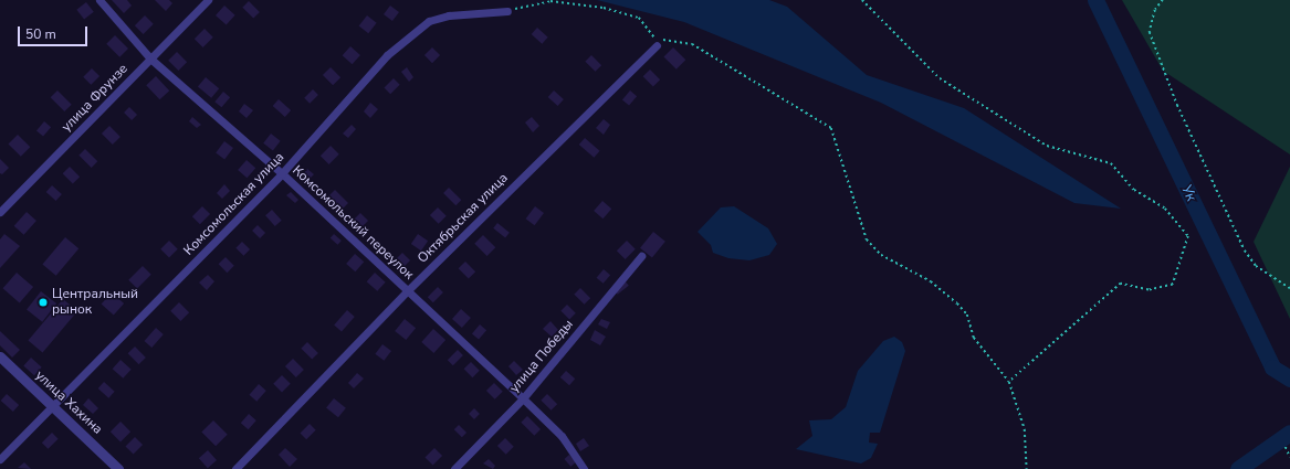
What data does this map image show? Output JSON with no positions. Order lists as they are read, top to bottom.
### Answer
{
  "streets": {
    "street": [
      "улица Фрунзе",
      "Комсомольская улица",
      "Октябрьская улица",
      "Комсомольский переулок",
      "улица Победы",
      "улица Хахина"
    ]
  },
  "crossings": [
    ["улица Фрунзе", "Комсомольский переулок"],
    ["Комсомольская улица", "Комсомольский переулок"],
    ["Комсомольская улица", "улица Хахина"],
    ["Октябрьская улица", "Комсомольский переулок"],
    ["Комсомольский переулок", "улица Победы"]
  ],
  "water": ["Ук"],
  "places": ["Центральный рынок"],
  "scale_bar": "50 m"
}
